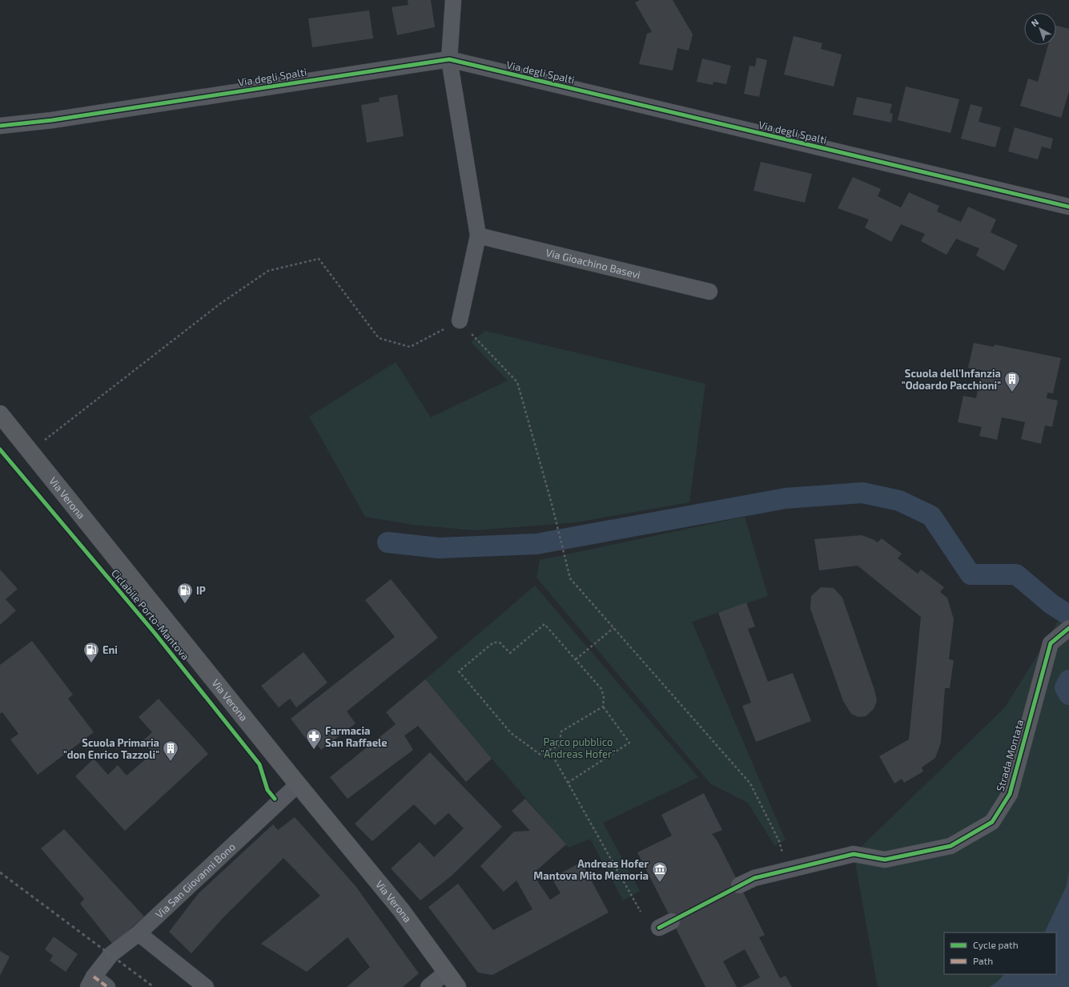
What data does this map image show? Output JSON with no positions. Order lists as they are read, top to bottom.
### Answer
{
  "streets": {
    "main road": ["Via Verona"],
    "street": [
      "Via degli Spalti",
      "Via Gioachino Basevi",
      "Strada Montata",
      "Via San Giovanni Bono"
    ],
    "cycle path": ["Ciclabile Porto-Mantova"]
  },
  "crossings": [
    ["Via Verona", "Via San Giovanni Bono"]
  ],
  "parks": ["Parco pubblico \"Andreas Hofer\""],
  "places": {
    "building": ["Scuola dell'Infanzia \"Odoardo Pacchioni\"", "Scuola Primaria \"don Enrico Tazzoli\""],
    "fuel station": ["IP", "Eni"],
    "pharmacy": ["Farmacia San Raffaele"],
    "museum": ["Andreas Hofer Mantova Mito Memoria"]
  },
  "legend": ["Cycle path", "Path"],
  "north": "top left"
}
